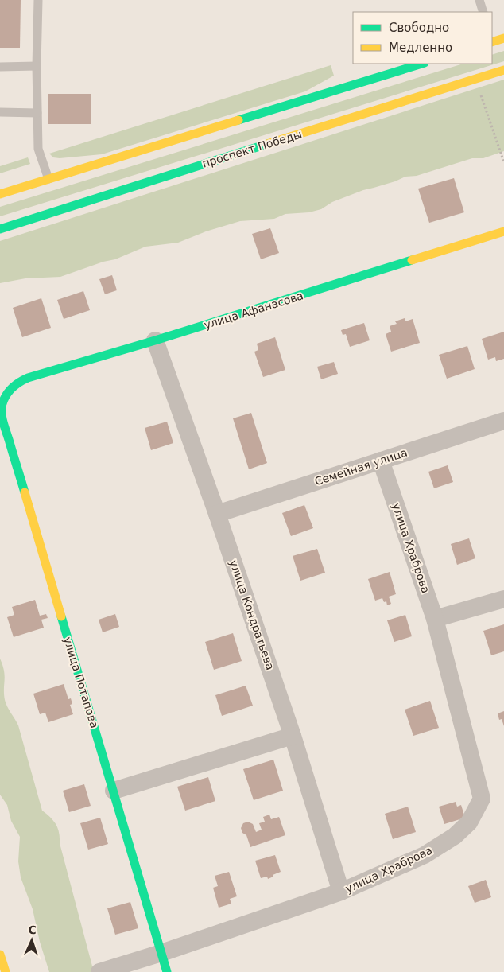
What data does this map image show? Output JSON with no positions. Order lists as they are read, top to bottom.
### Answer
{
  "streets": {
    "street": [
      "проспект Победы",
      "улица Афанасова",
      "Семейная улица",
      "улица Храброва",
      "улица Кондратьева",
      "улица Потапова"
    ]
  },
  "crossings": [
    ["улица Афанасова", "улица Кондратьева"],
    ["улица Афанасова", "улица Потапова"],
    ["Семейная улица", "улица Храброва"],
    ["Семейная улица", "улица Кондратьева"],
    ["улица Храброва", "улица Кондратьева"],
    ["улица Храброва", "улица Потапова"]
  ],
  "legend": ["Свободно", "Медленно"],
  "north": "top"
}
